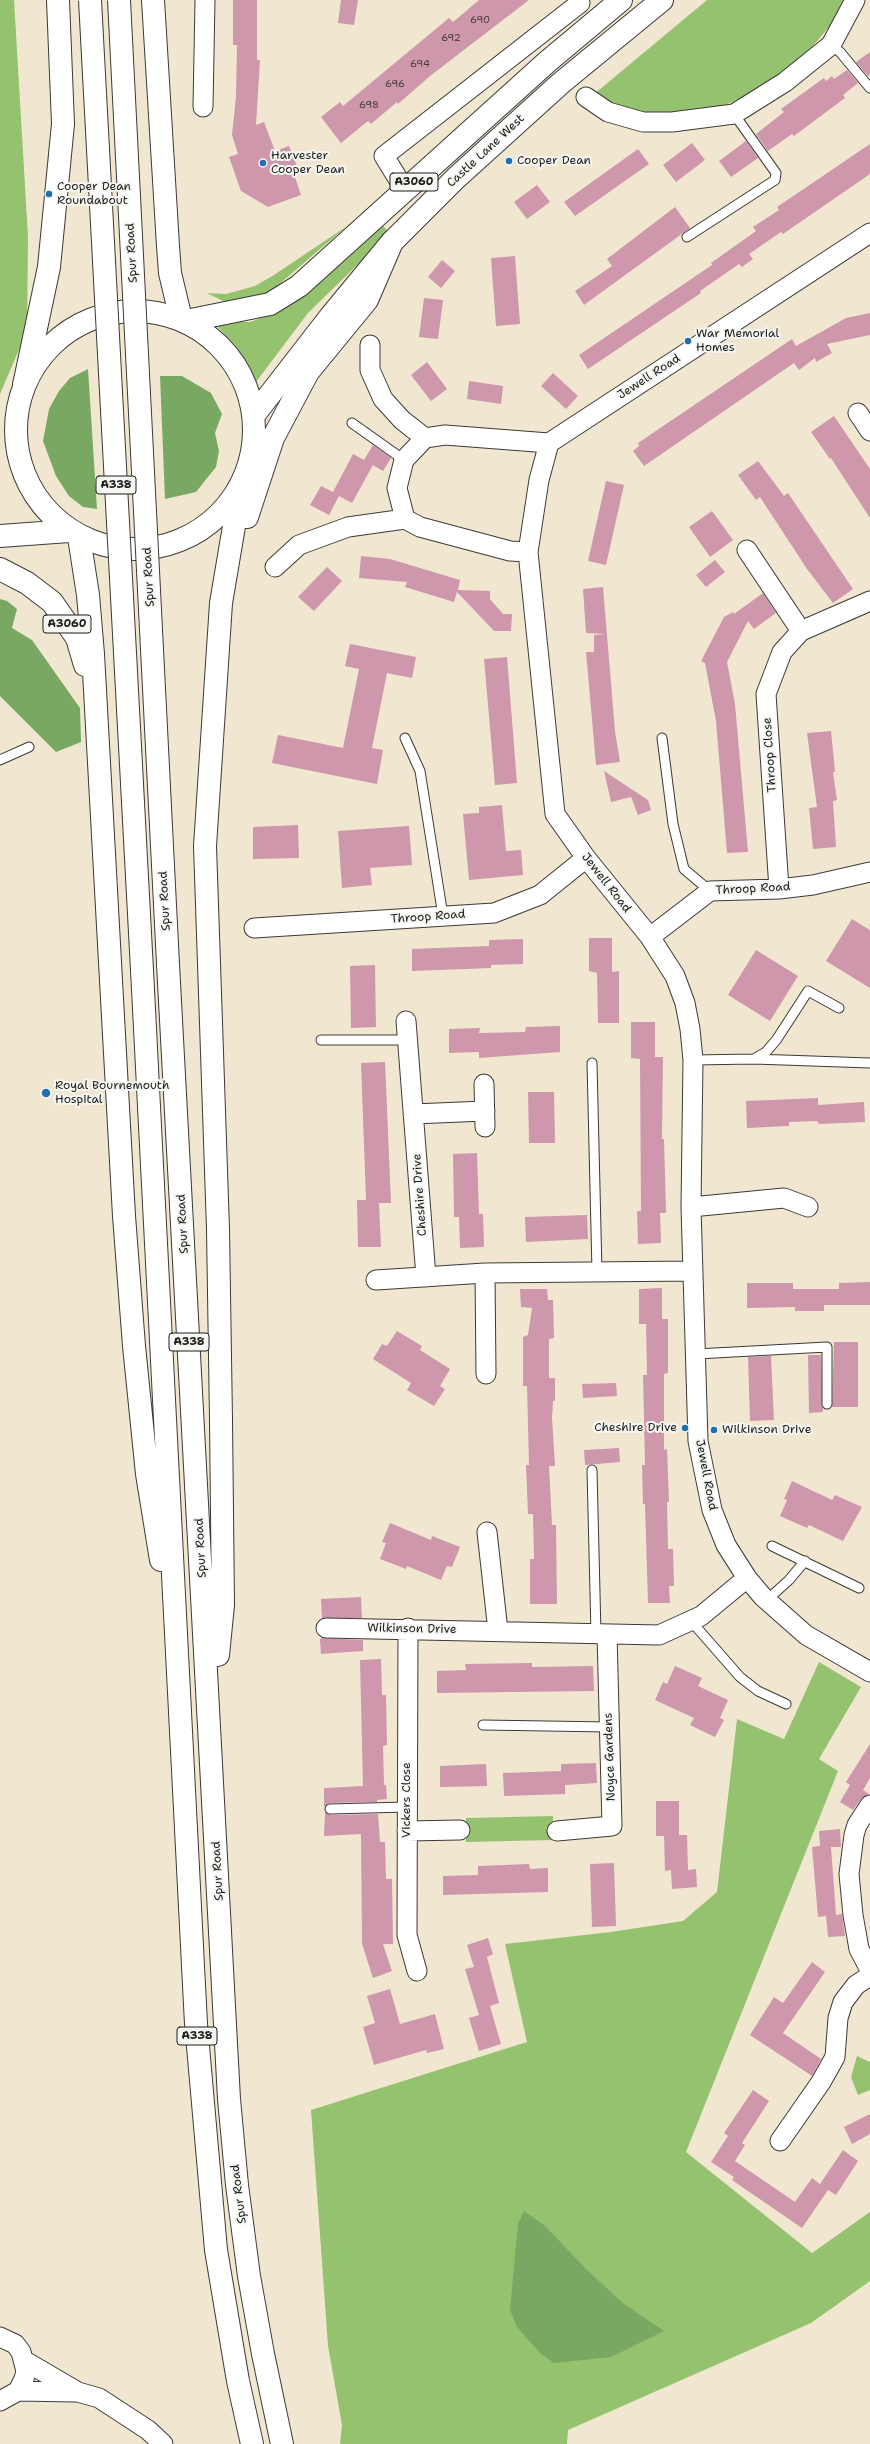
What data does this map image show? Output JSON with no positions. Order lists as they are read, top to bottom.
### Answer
{
  "streets": {
    "main road": [
      "Castle Lane West",
      "A3060",
      "Spur Road",
      "A338"
    ],
    "street": [
      "Jewell Road",
      "Throop Close",
      "Throop Road",
      "Cheshire Drive",
      "Wilkinson Drive",
      "Noyce Gardens",
      "Vickers Close"
    ]
  },
  "crossings": [
    ["Jewell Road", "Throop Road"],
    ["Jewell Road", "Wilkinson Drive"],
    ["Throop Close", "Throop Road"],
    ["Wilkinson Drive", "Noyce Gardens"],
    ["Wilkinson Drive", "Vickers Close"]
  ],
  "places": [
    "Cooper Dean",
    "Harvester Cooper Dean",
    "Cooper Dean Roundabout",
    "War Memorial Homes",
    "Royal Bournemouth Hospital",
    "Cheshire Drive",
    "Wilkinson Drive"
  ],
  "house_numbers": [
    "690",
    "692",
    "694",
    "696",
    "698"
  ]
}
